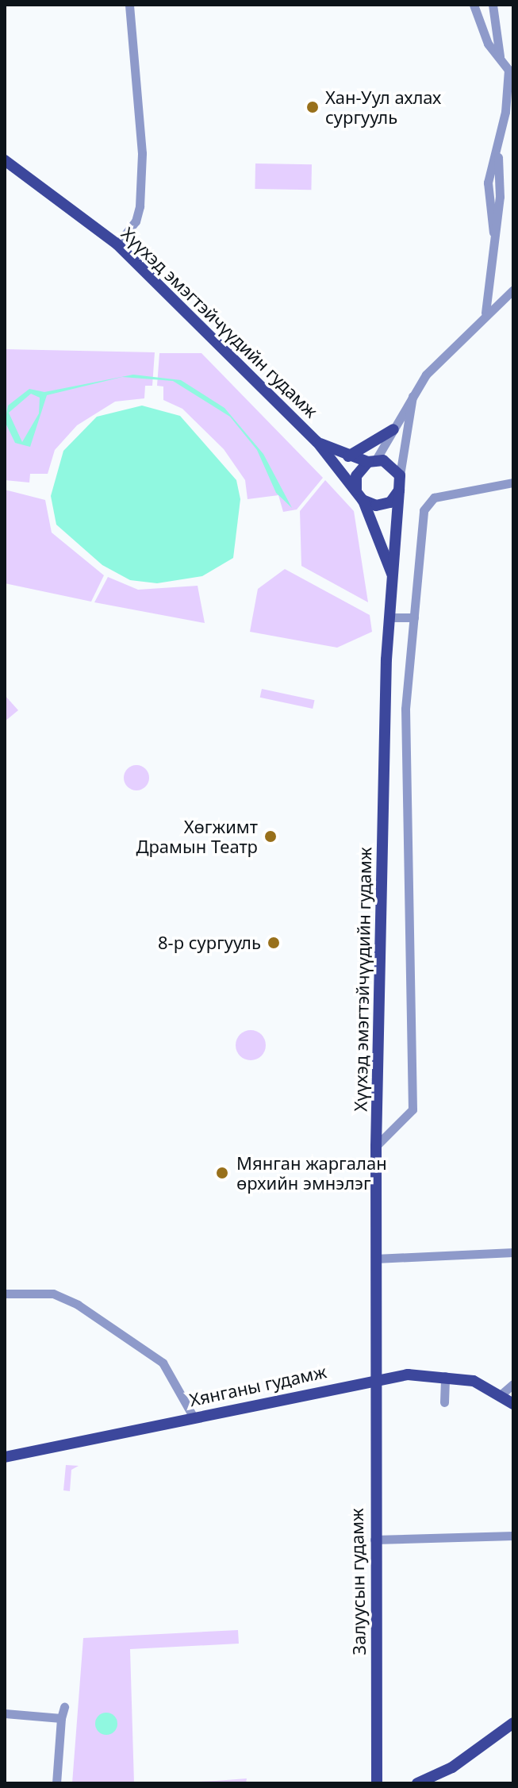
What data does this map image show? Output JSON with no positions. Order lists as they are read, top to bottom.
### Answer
{
  "streets": {
    "main road": ["Хүүхэд эмэгтэйчүүдийн гудамж", "Хянганы гудамж", "Залуусын гудамж"]
  },
  "crossings": [
    ["Хүүхэд эмэгтэйчүүдийн гудамж", "Хянганы гудамж"],
    ["Хүүхэд эмэгтэйчүүдийн гудамж", "Залуусын гудамж"],
    ["Хянганы гудамж", "Залуусын гудамж"]
  ],
  "places": [
    "Хан-Уул ахлах сургууль",
    "Хөгжимт Драмын Театр",
    "8-р сургууль",
    "Мянган жаргалан өрхийн эмнэлэг"
  ]
}
